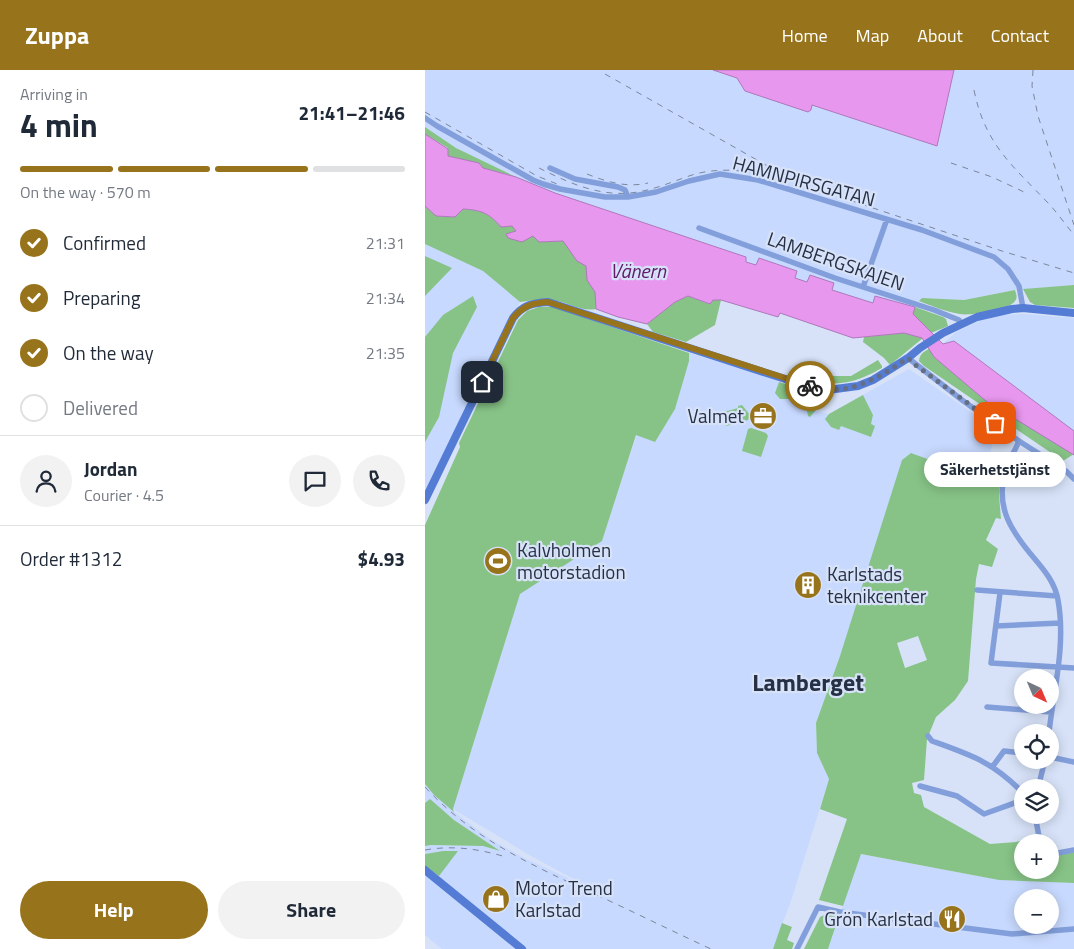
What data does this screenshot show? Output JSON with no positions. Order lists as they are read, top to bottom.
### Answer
{
  "streets": {
    "street": ["HAMNPIRSGATAN", "LAMBERGSKAJEN"]
  },
  "districts": ["Lamberget"],
  "water": ["Vänern"],
  "places": {
    "office": ["Valmet"],
    "other": ["Säkerhetstjänst"],
    "sports": ["Kalvholmen motorstadion"],
    "building": ["Karlstads teknikcenter"],
    "shop": ["Motor Trend Karlstad"],
    "restaurant": ["Grön Karlstad"]
  },
  "north": "bottom right",
  "page": {
    "header": "Zuppa",
    "nav": [
      "Home",
      "Map",
      "About",
      "Contact"
    ],
    "heading": ["4 min", "Arriving in", "21:41–21:46"],
    "panel": [
      "Jordan",
      "Courier · 4.5",
      "Order #1312",
      "$4.93"
    ],
    "bar": "On the way · 570 m",
    "list": [
      ["Confirmed", "21:31"],
      ["Preparing", "21:34"],
      ["On the way", "21:35"],
      "Delivered"
    ],
    "bubble": "Säkerhetstjänst",
    "map_buttons": ["+", "−"],
    "buttons": ["Help", "Share"]
  }
}
